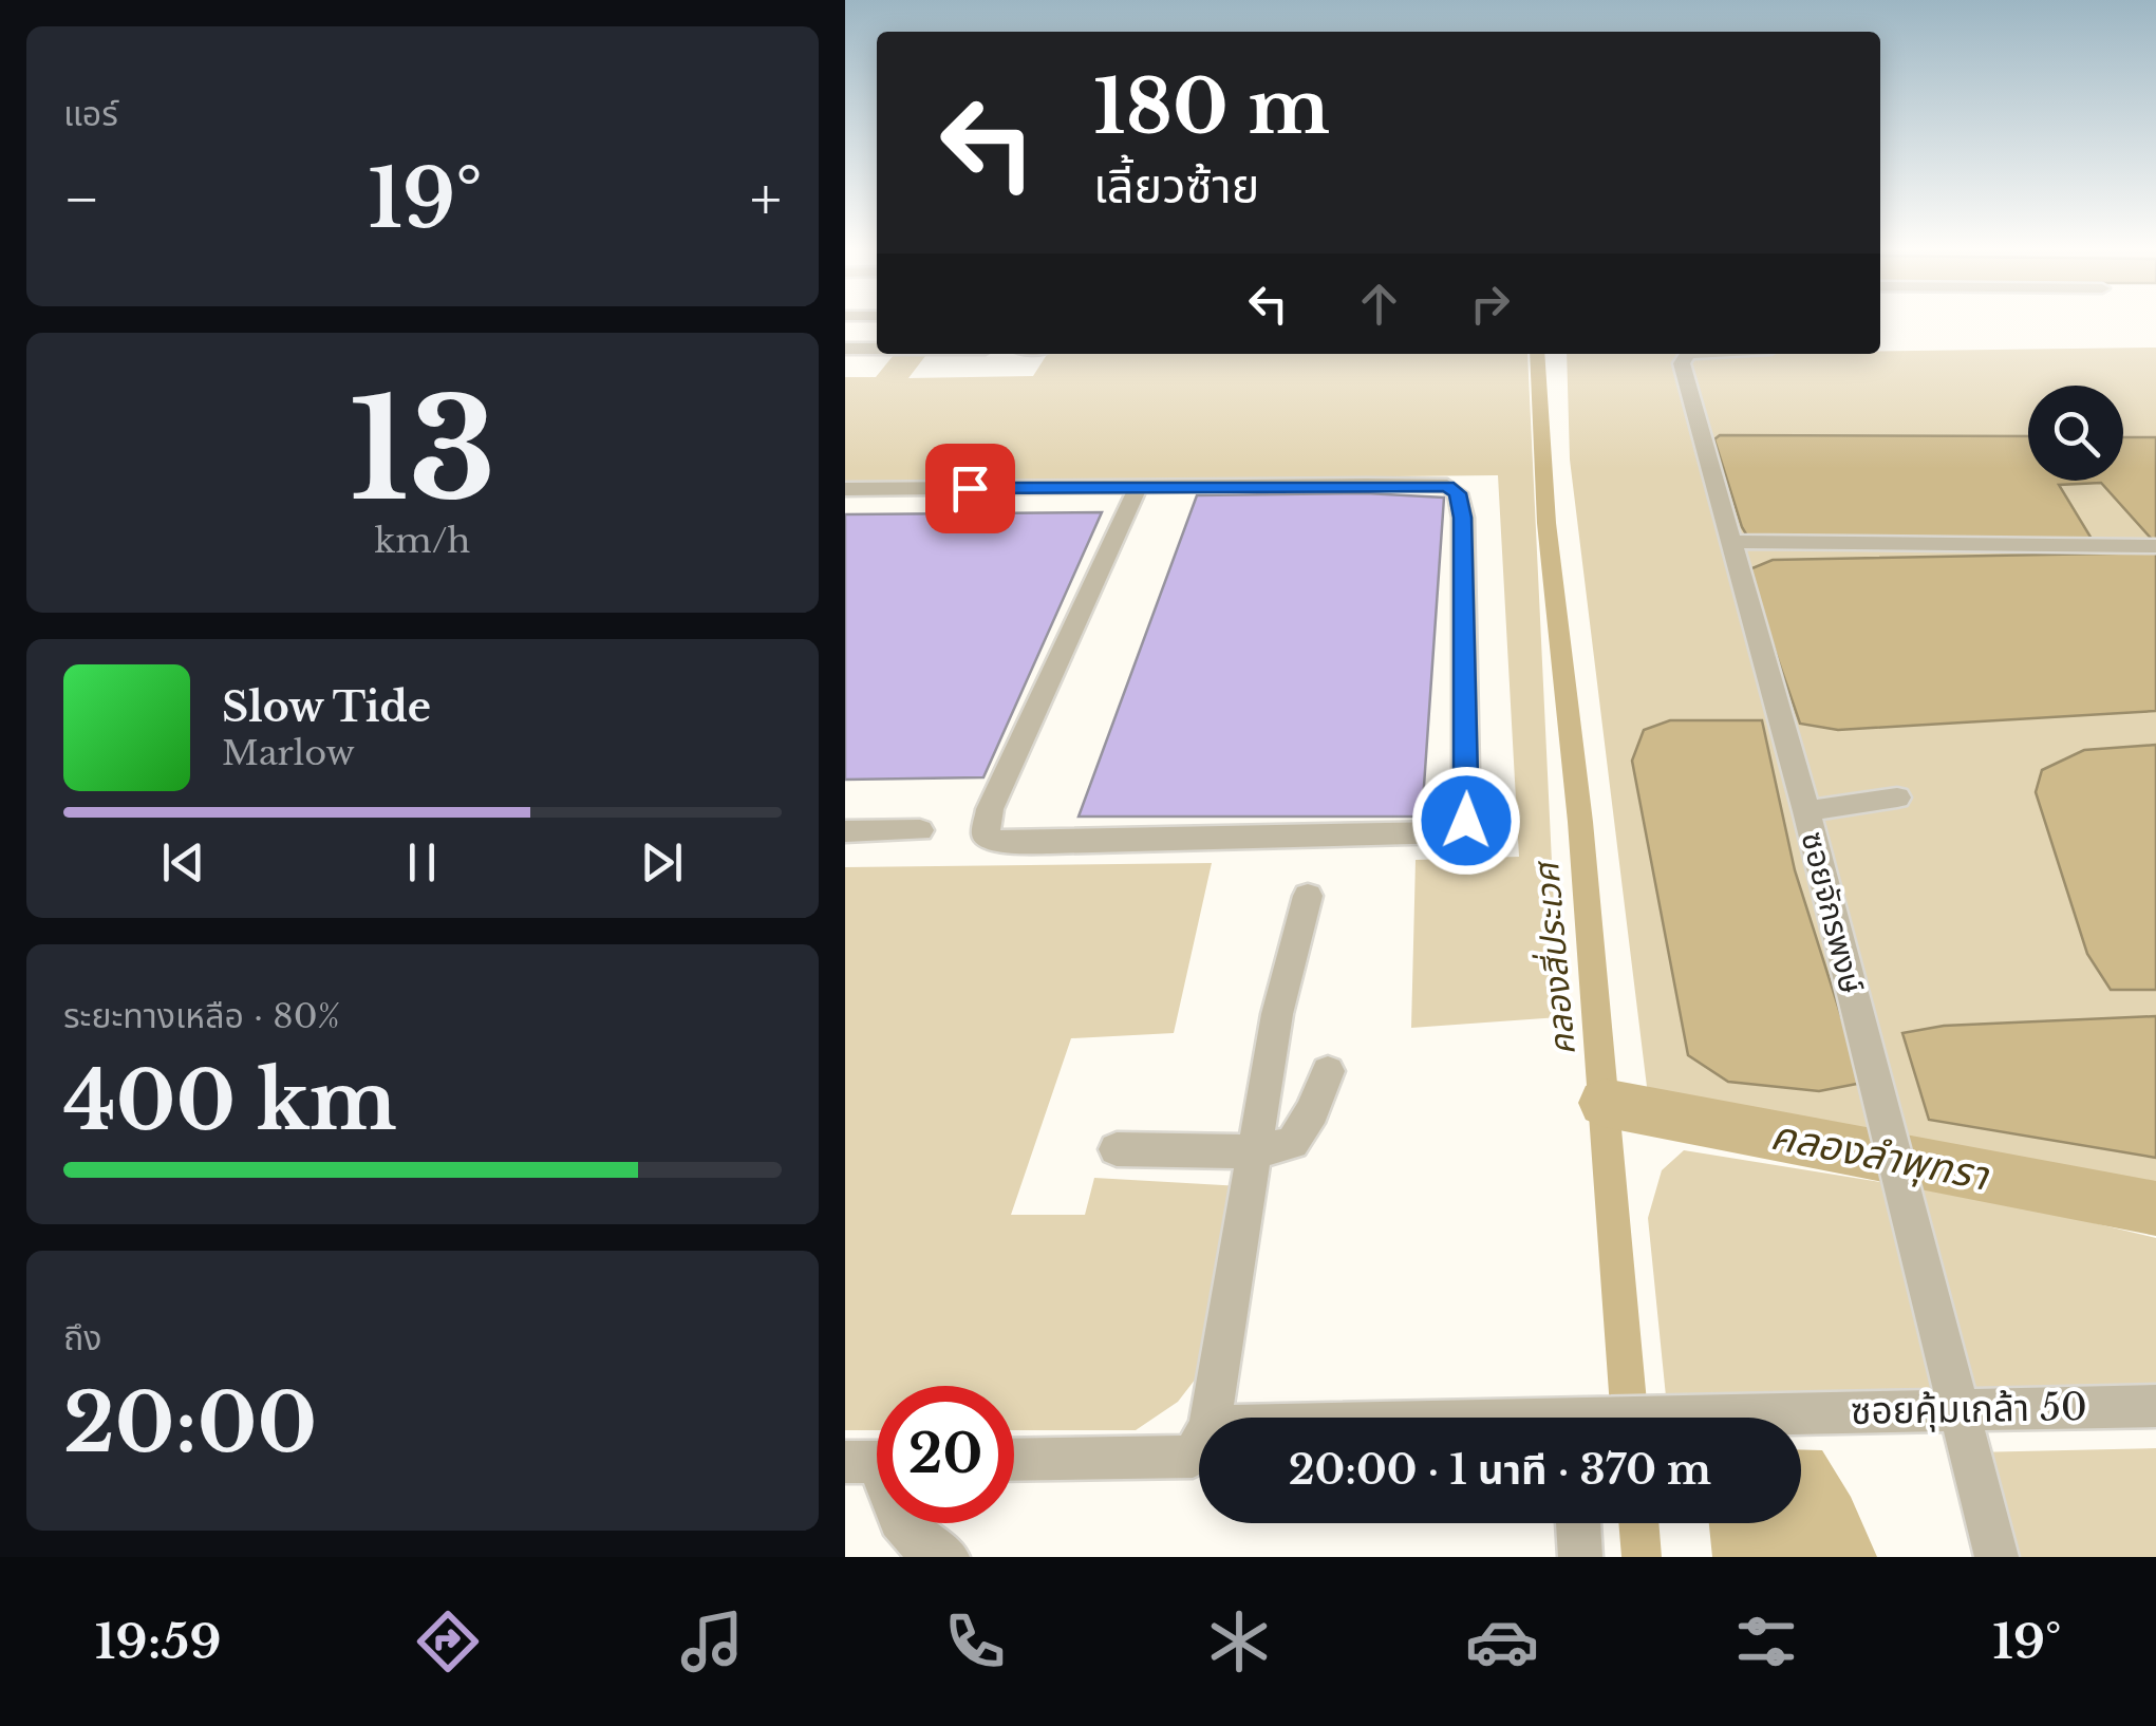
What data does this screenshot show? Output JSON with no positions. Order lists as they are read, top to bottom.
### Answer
{
  "streets": {
    "street": ["ซอยจักรพงษ์", "ซอยคุ้มเกล้า 50"]
  },
  "crossings": [
    ["ซอยจักรพงษ์", "ซอยคุ้มเกล้า 50"]
  ],
  "water": ["คลองสี่ประเวศ", "คลองลำพุทรา"],
  "page": {
    "tile": [
      "แอร์",
      ["13", "km/h"],
      ["ระยะทางเหลือ · 80%", "400 km"],
      ["ถึง", "20:00"]
    ],
    "turn": ["180 m", "เลี้ยวซ้าย"],
    "heat": ["−", "19°", "+"],
    "song": ["Slow Tide", "Marlow"],
    "limit": "20",
    "trip": "20:00 · 1 นาที · 370 m",
    "tabs": ["19:59", "19°"]
  }
}
